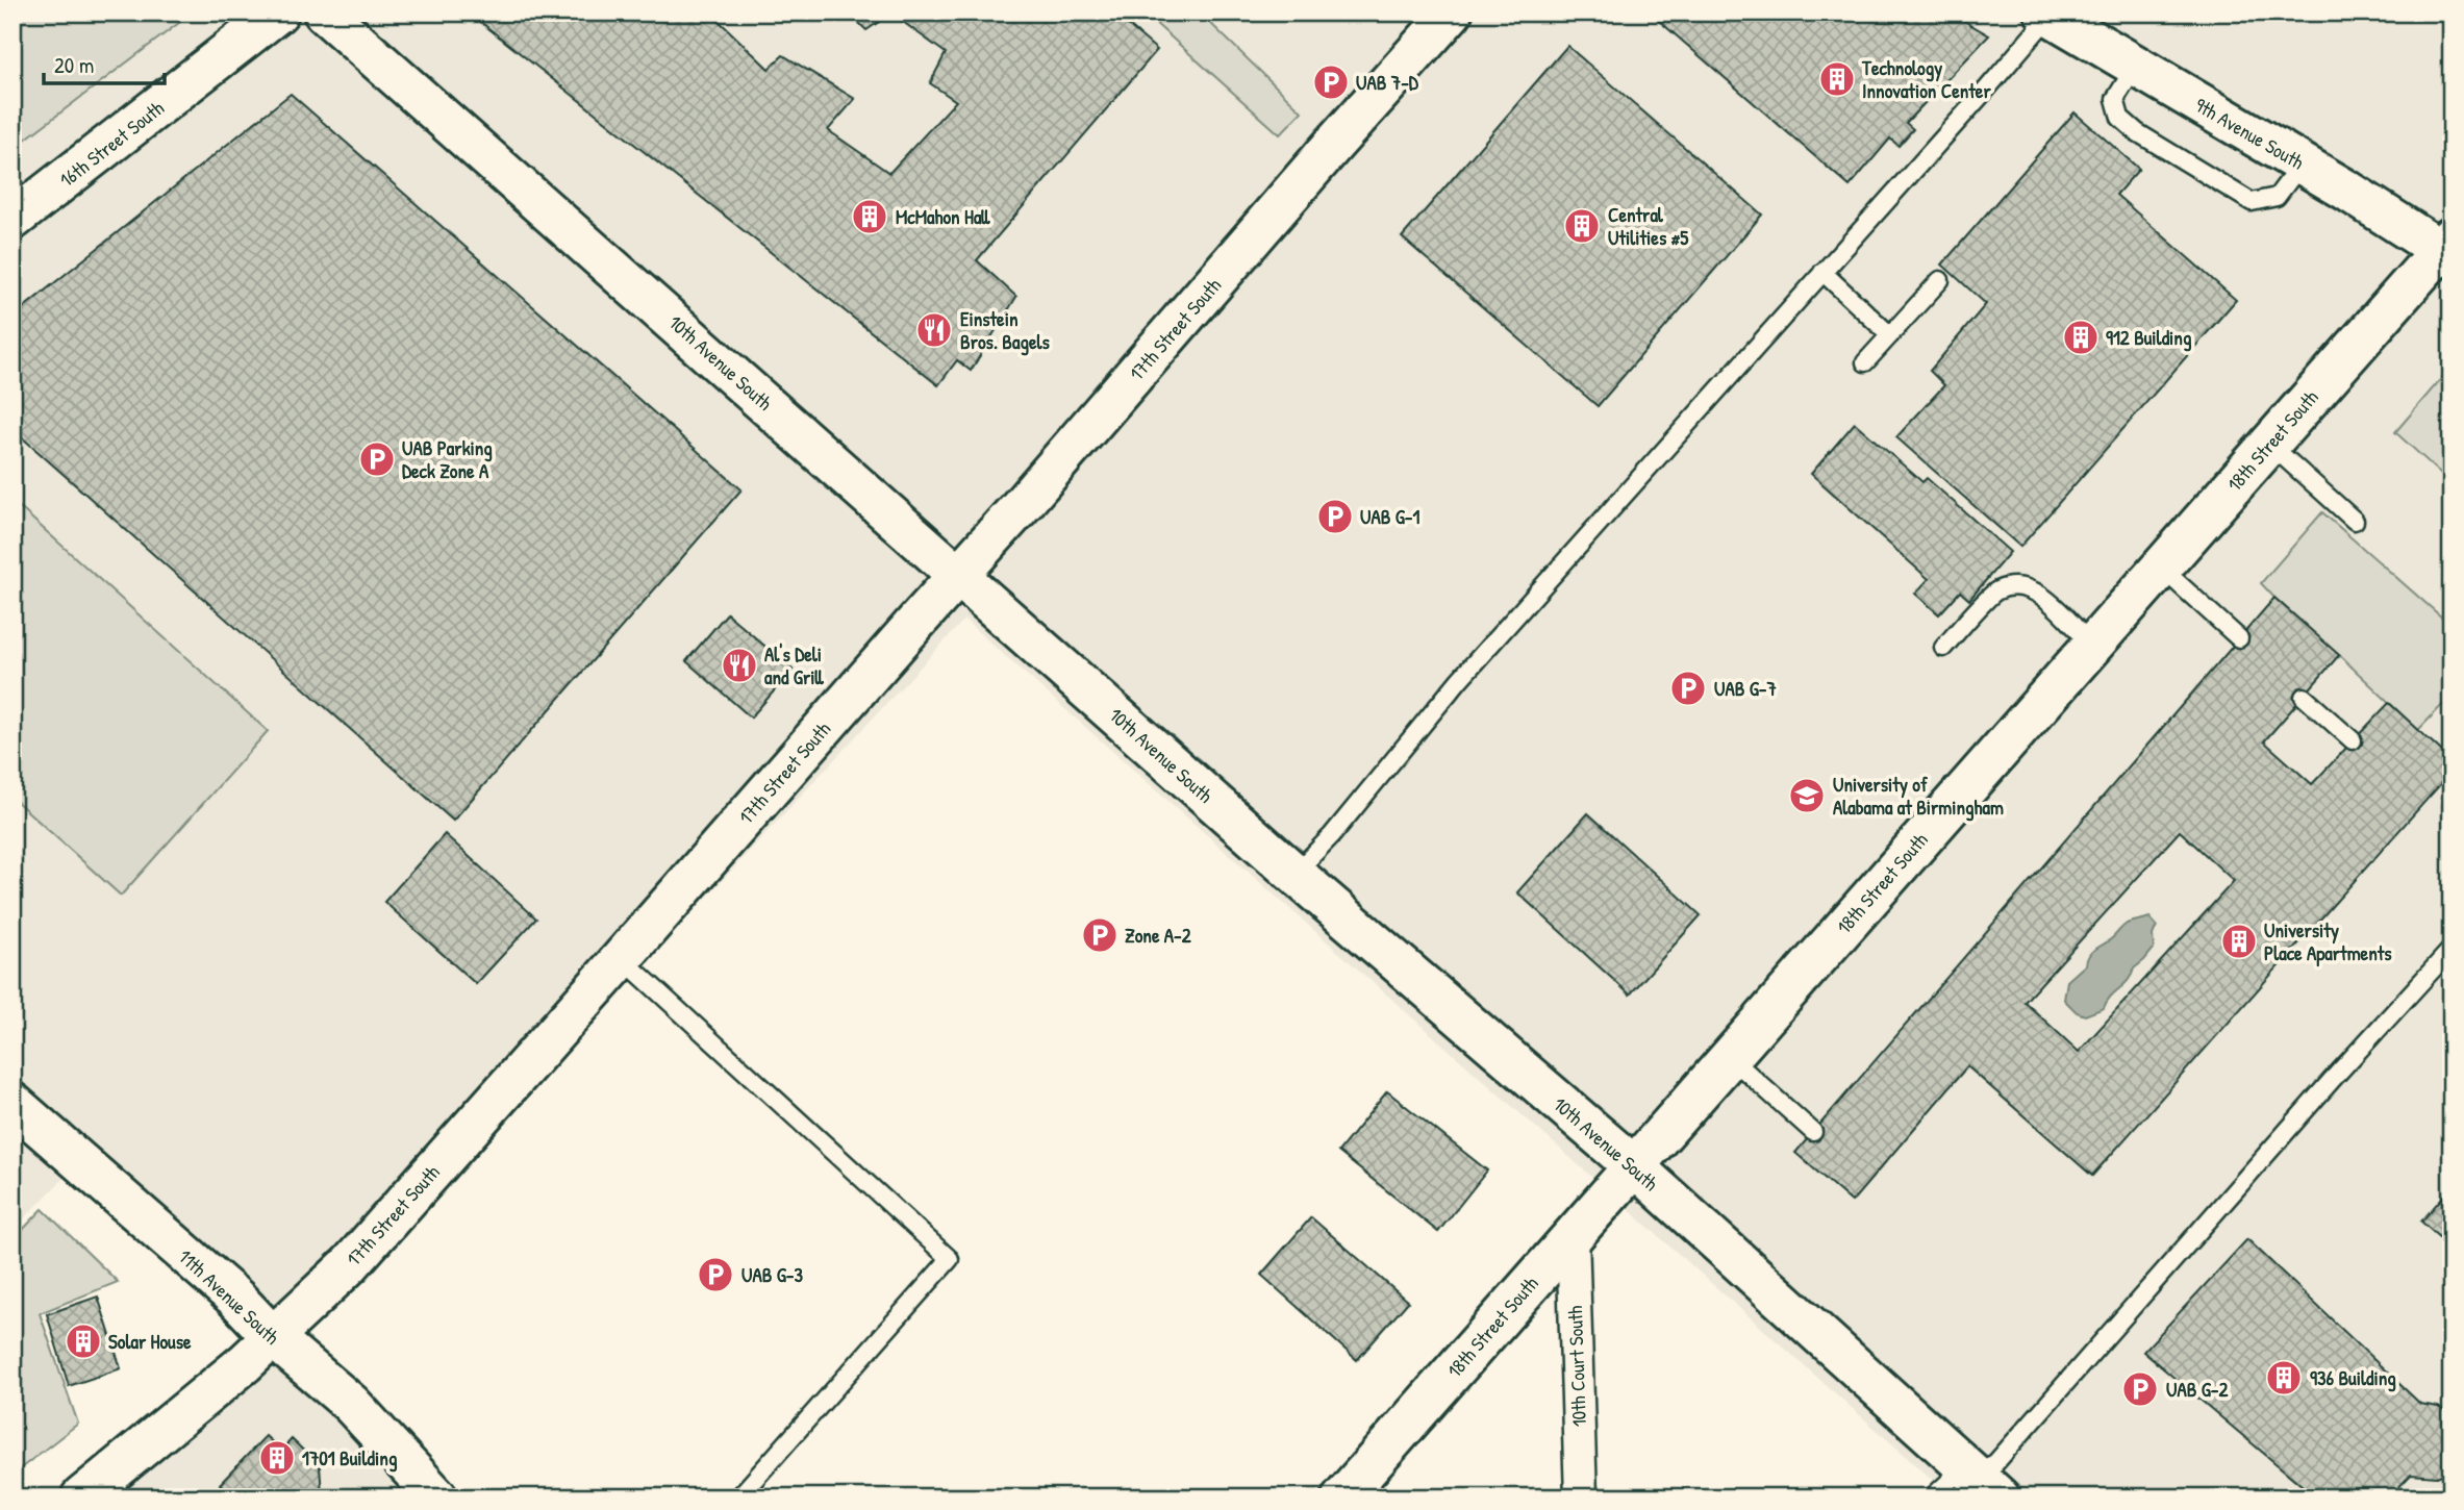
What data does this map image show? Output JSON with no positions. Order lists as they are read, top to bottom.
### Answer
{
  "streets": {
    "street": [
      "9th Avenue South",
      "16th Street South",
      "17th Street South",
      "10th Avenue South",
      "18th Street South",
      "11th Avenue South",
      "10th Court South"
    ]
  },
  "crossings": [
    ["9th Avenue South", "18th Street South"],
    ["17th Street South", "10th Avenue South"],
    ["17th Street South", "11th Avenue South"],
    ["10th Avenue South", "18th Street South"],
    ["18th Street South", "10th Court South"]
  ],
  "places": {
    "building": [
      "Technology Innovation Center",
      "McMahon Hall",
      "Central Utilities #5",
      "912 Building",
      "University Place Apartments",
      "Solar House",
      "936 Building",
      "1701 Building"
    ],
    "parking": [
      "UAB 7-D",
      "UAB Parking Deck Zone A",
      "UAB G-1",
      "UAB G-7",
      "Zone A-2",
      "UAB G-3",
      "UAB G-2"
    ],
    "restaurant": ["Einstein Bros. Bagels", "Al's Deli and Grill"],
    "school or university": ["University of Alabama at Birmingham"]
  },
  "scale_bar": "20 m"
}
